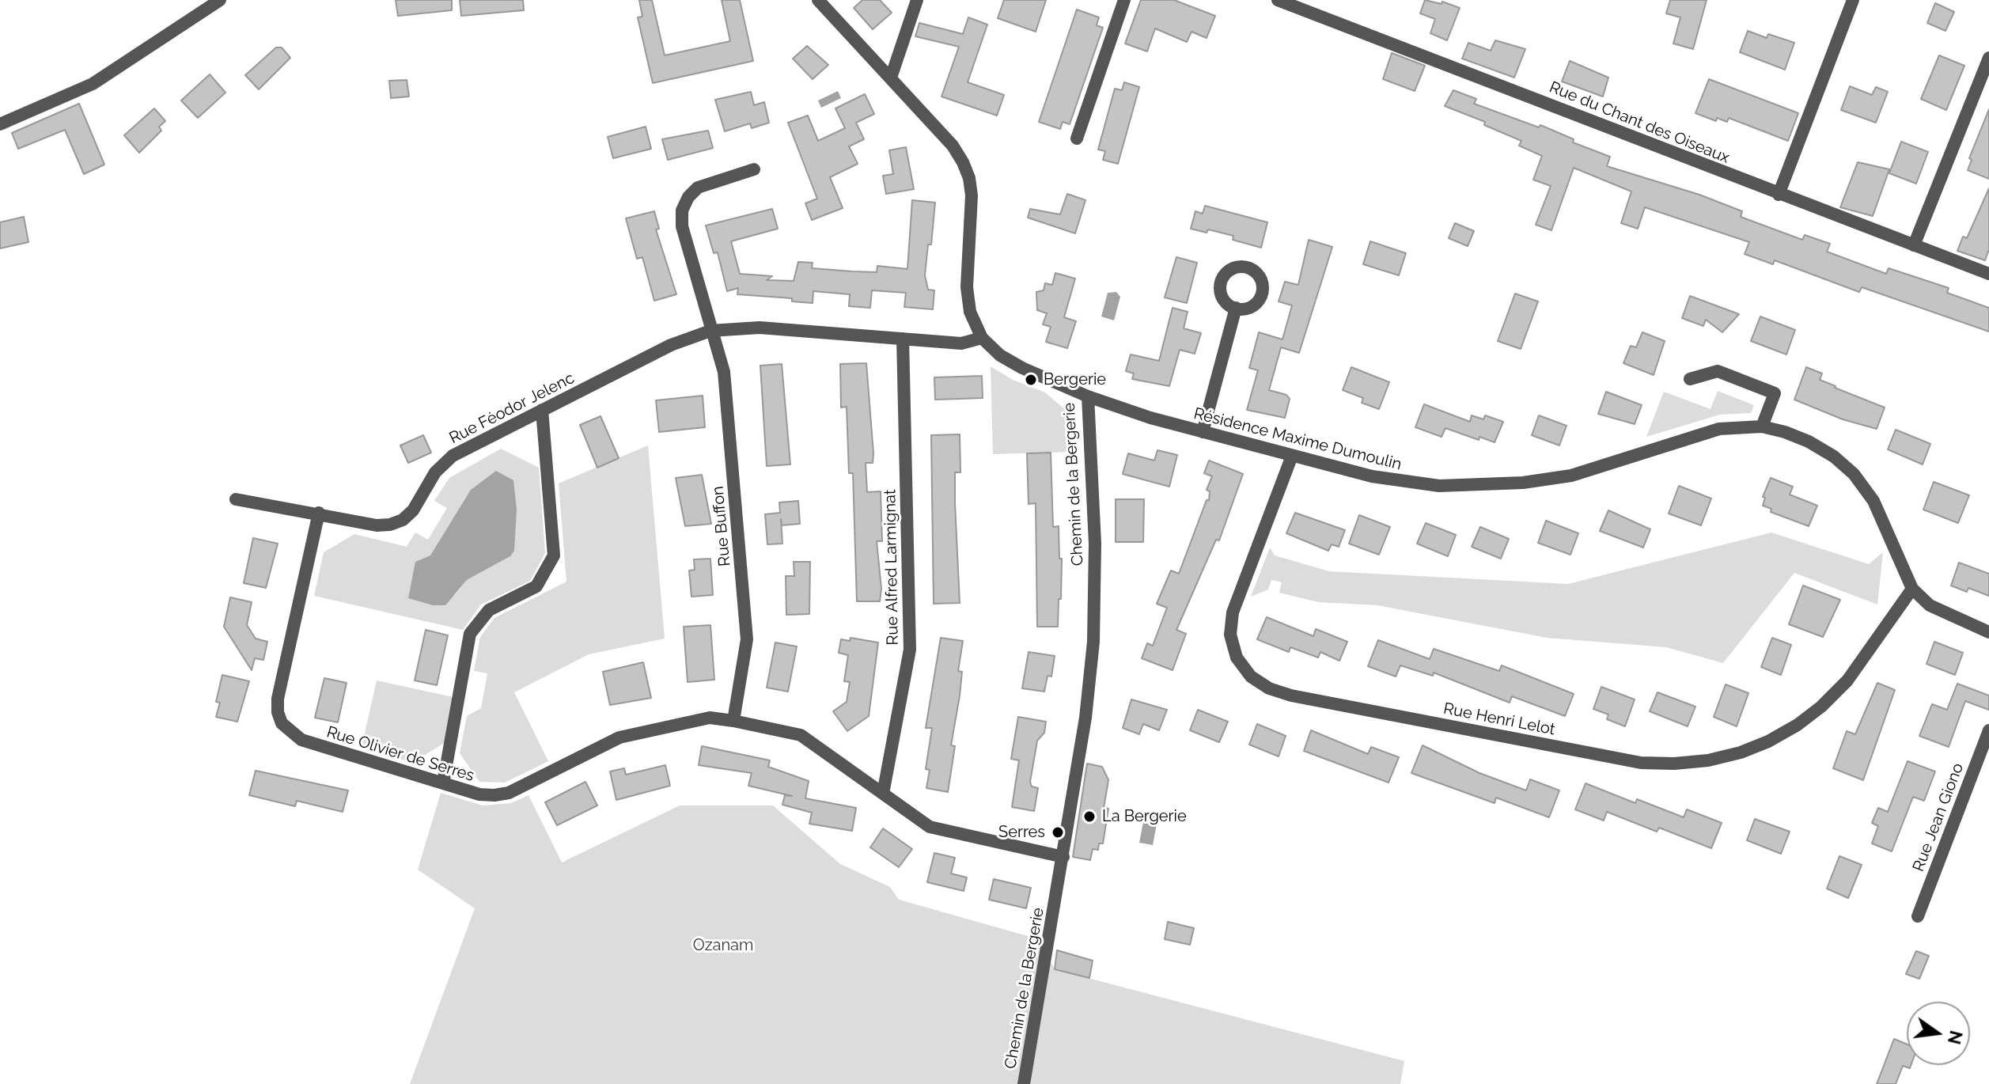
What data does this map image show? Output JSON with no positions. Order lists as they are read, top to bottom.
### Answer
{
  "streets": {
    "street": [
      "Rue du Chant des Oiseaux",
      "Rue Féodor Jelenc",
      "Résidence Maxime Dumoulin",
      "Chemin de la Bergerie",
      "Rue Buffon",
      "Rue Alfred Larmignat",
      "Rue Henri Lelot",
      "Rue Olivier de Serres",
      "Rue Jean Giono"
    ]
  },
  "crossings": [
    ["Rue Féodor Jelenc", "Chemin de la Bergerie"],
    ["Rue Féodor Jelenc", "Rue Buffon"],
    ["Rue Féodor Jelenc", "Rue Alfred Larmignat"],
    ["Rue Féodor Jelenc", "Rue Olivier de Serres"],
    ["Résidence Maxime Dumoulin", "Chemin de la Bergerie"],
    ["Résidence Maxime Dumoulin", "Rue Henri Lelot"],
    ["Chemin de la Bergerie", "Rue Olivier de Serres"],
    ["Rue Buffon", "Rue Olivier de Serres"],
    ["Rue Alfred Larmignat", "Rue Olivier de Serres"]
  ],
  "parks": ["Ozanam"],
  "places": ["Bergerie", "La Bergerie", "Serres"],
  "north": "right"
}
